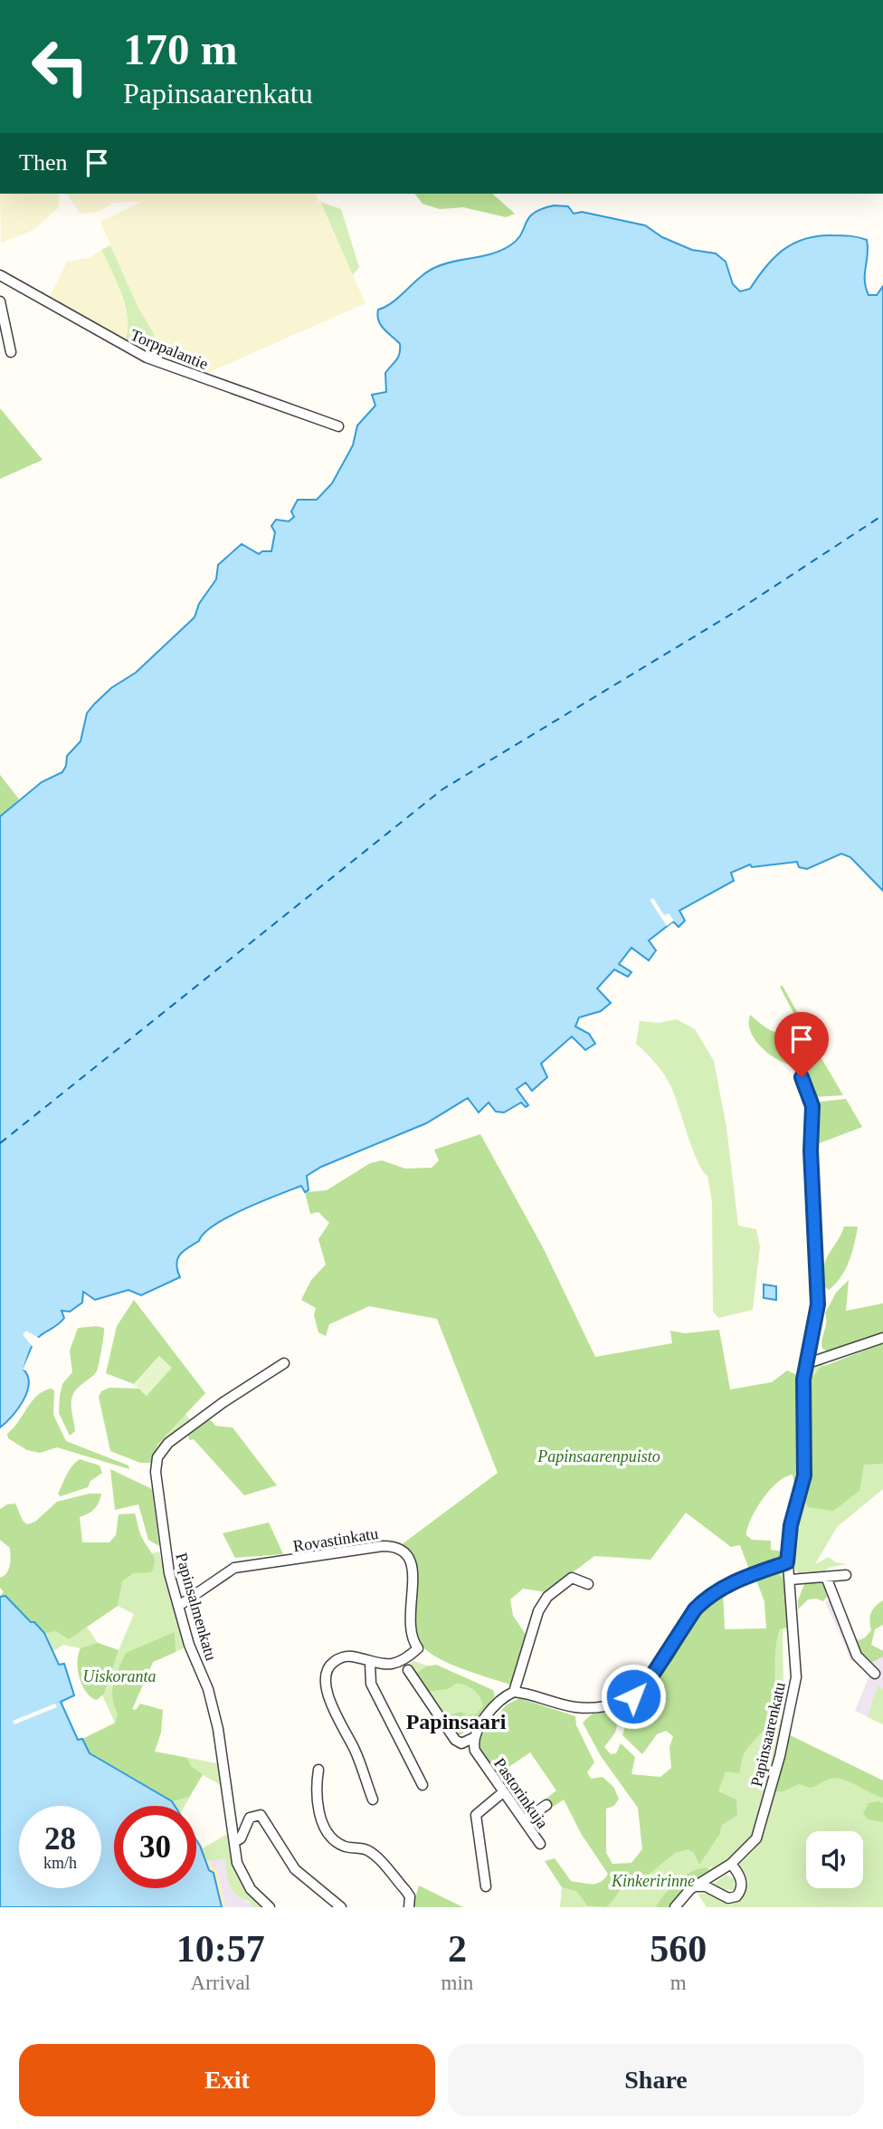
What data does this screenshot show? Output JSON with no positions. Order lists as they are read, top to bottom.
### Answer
{
  "streets": {
    "street": [
      "Torppalantie",
      "Rovastinkatu",
      "Papinsalmenkatu",
      "Papinsaarenkatu",
      "Pastorinkuja"
    ]
  },
  "crossings": [
    ["Rovastinkatu", "Papinsalmenkatu"]
  ],
  "districts": ["Papinsaari"],
  "parks": ["Papinsaarenpuisto", "Uiskoranta", "Kinkeririnne"],
  "page": {
    "turn": ["170 m", "Papinsaarenkatu"],
    "then": "Then",
    "speed": "28 km/h",
    "limit": "30",
    "eta": [
      "10:57",
      "Arrival",
      "2",
      "min",
      "560",
      "m"
    ],
    "buttons": ["Exit", "Share"]
  }
}
